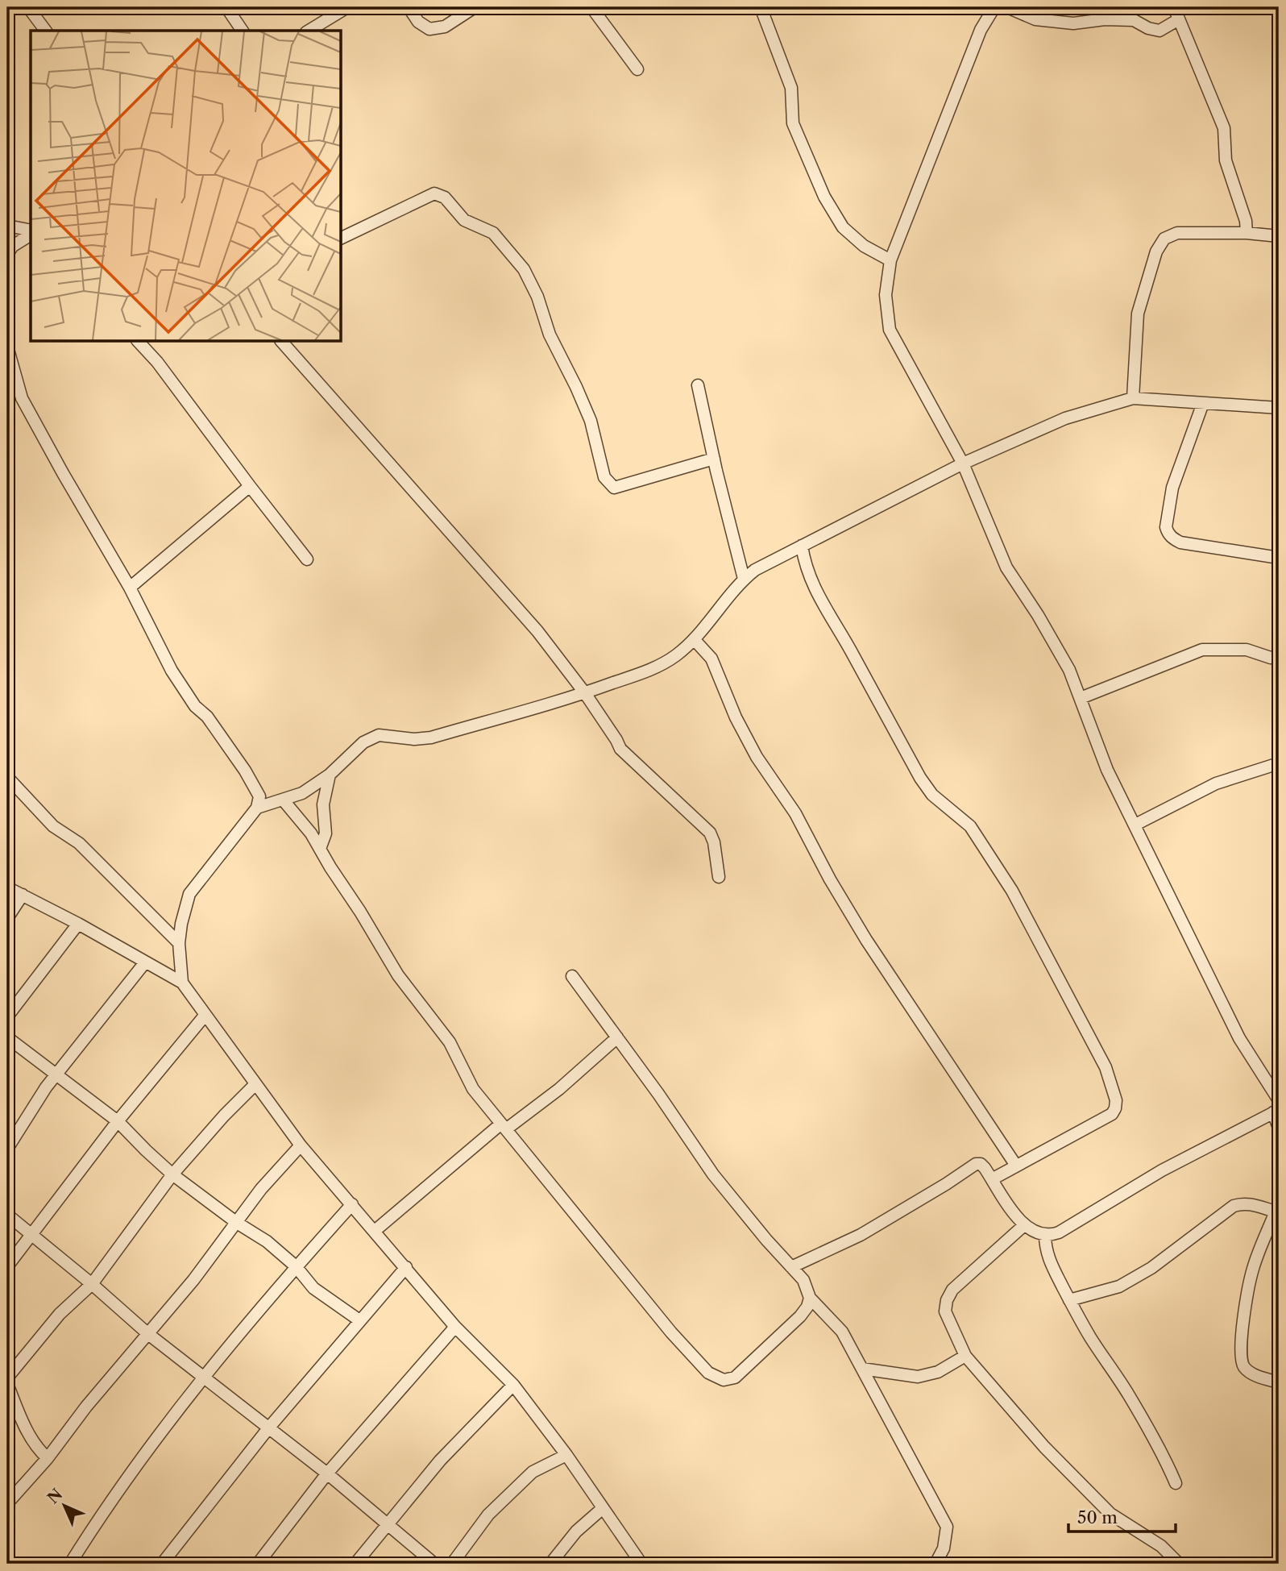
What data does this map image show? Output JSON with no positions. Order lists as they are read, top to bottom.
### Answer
{
  "scale_bar": "50 m",
  "north": "top left"
}
